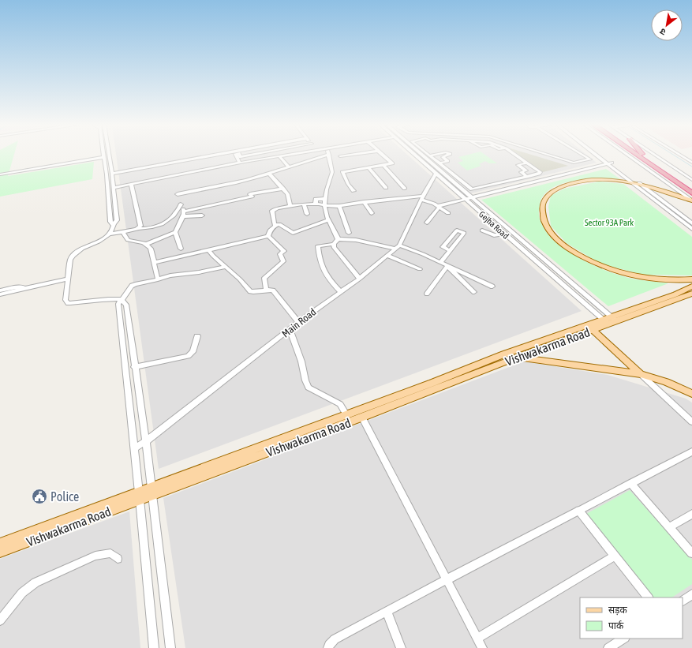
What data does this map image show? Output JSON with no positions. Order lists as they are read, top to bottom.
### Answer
{
  "streets": {
    "main road": ["Vishwakarma Road"],
    "street": ["Gejha Road", "Main Road"]
  },
  "crossings": [
    ["Gejha Road", "Main Road"],
    ["Gejha Road", "Vishwakarma Road"]
  ],
  "parks": ["Sector 93A Park"],
  "places": {
    "public building": ["Police"]
  },
  "legend": ["सड़क", "पार्क"],
  "north": "bottom left"
}
